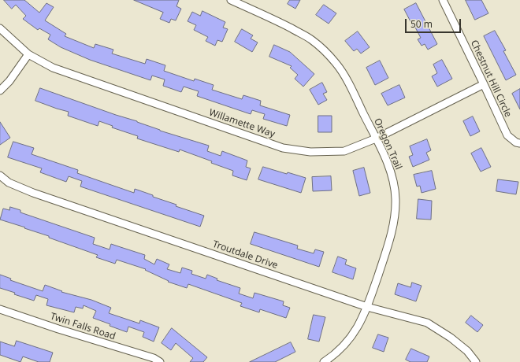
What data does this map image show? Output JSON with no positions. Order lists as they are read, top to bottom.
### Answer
{
  "streets": {
    "street": [
      "Chestnut Hill Circle",
      "Willamette Way",
      "Oregon Trail",
      "Troutdale Drive",
      "Twin Falls Road"
    ]
  },
  "crossings": [
    ["Chestnut Hill Circle", "Willamette Way"],
    ["Willamette Way", "Oregon Trail"],
    ["Oregon Trail", "Troutdale Drive"]
  ],
  "scale_bar": "50 m"
}
